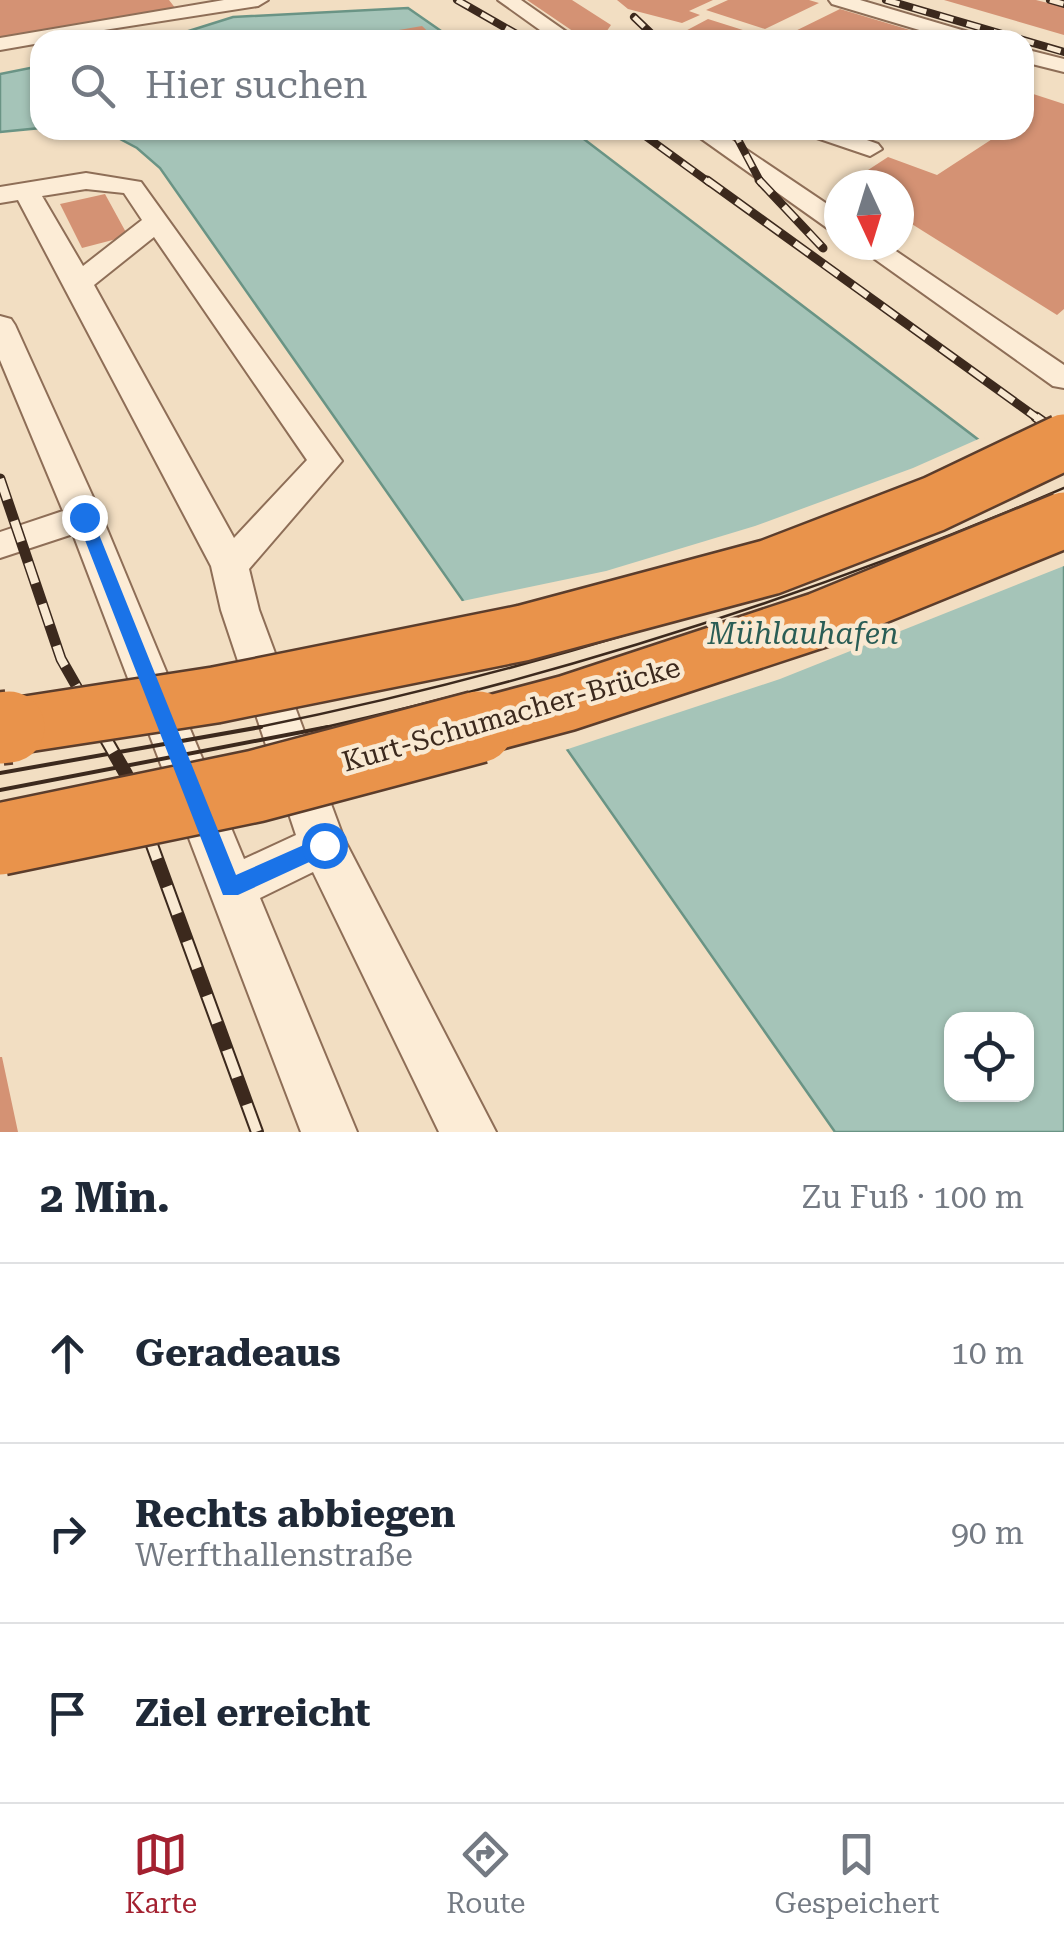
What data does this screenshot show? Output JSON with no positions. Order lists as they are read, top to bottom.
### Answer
{
  "streets": {
    "highway": ["Kurt-Schumacher-Brücke"]
  },
  "water": ["Mühlauhafen"],
  "north": "bottom",
  "page": {
    "search": "Hier suchen",
    "heading": ["2 Min.", "Zu Fuß · 100 m"],
    "list": [
      ["Geradeaus", "10 m"],
      ["Rechts abbiegen", "Werfthallenstraße", "90 m"],
      "Ziel erreicht"
    ],
    "nav": ["Karte", "Route", "Gespeichert"]
  }
}
